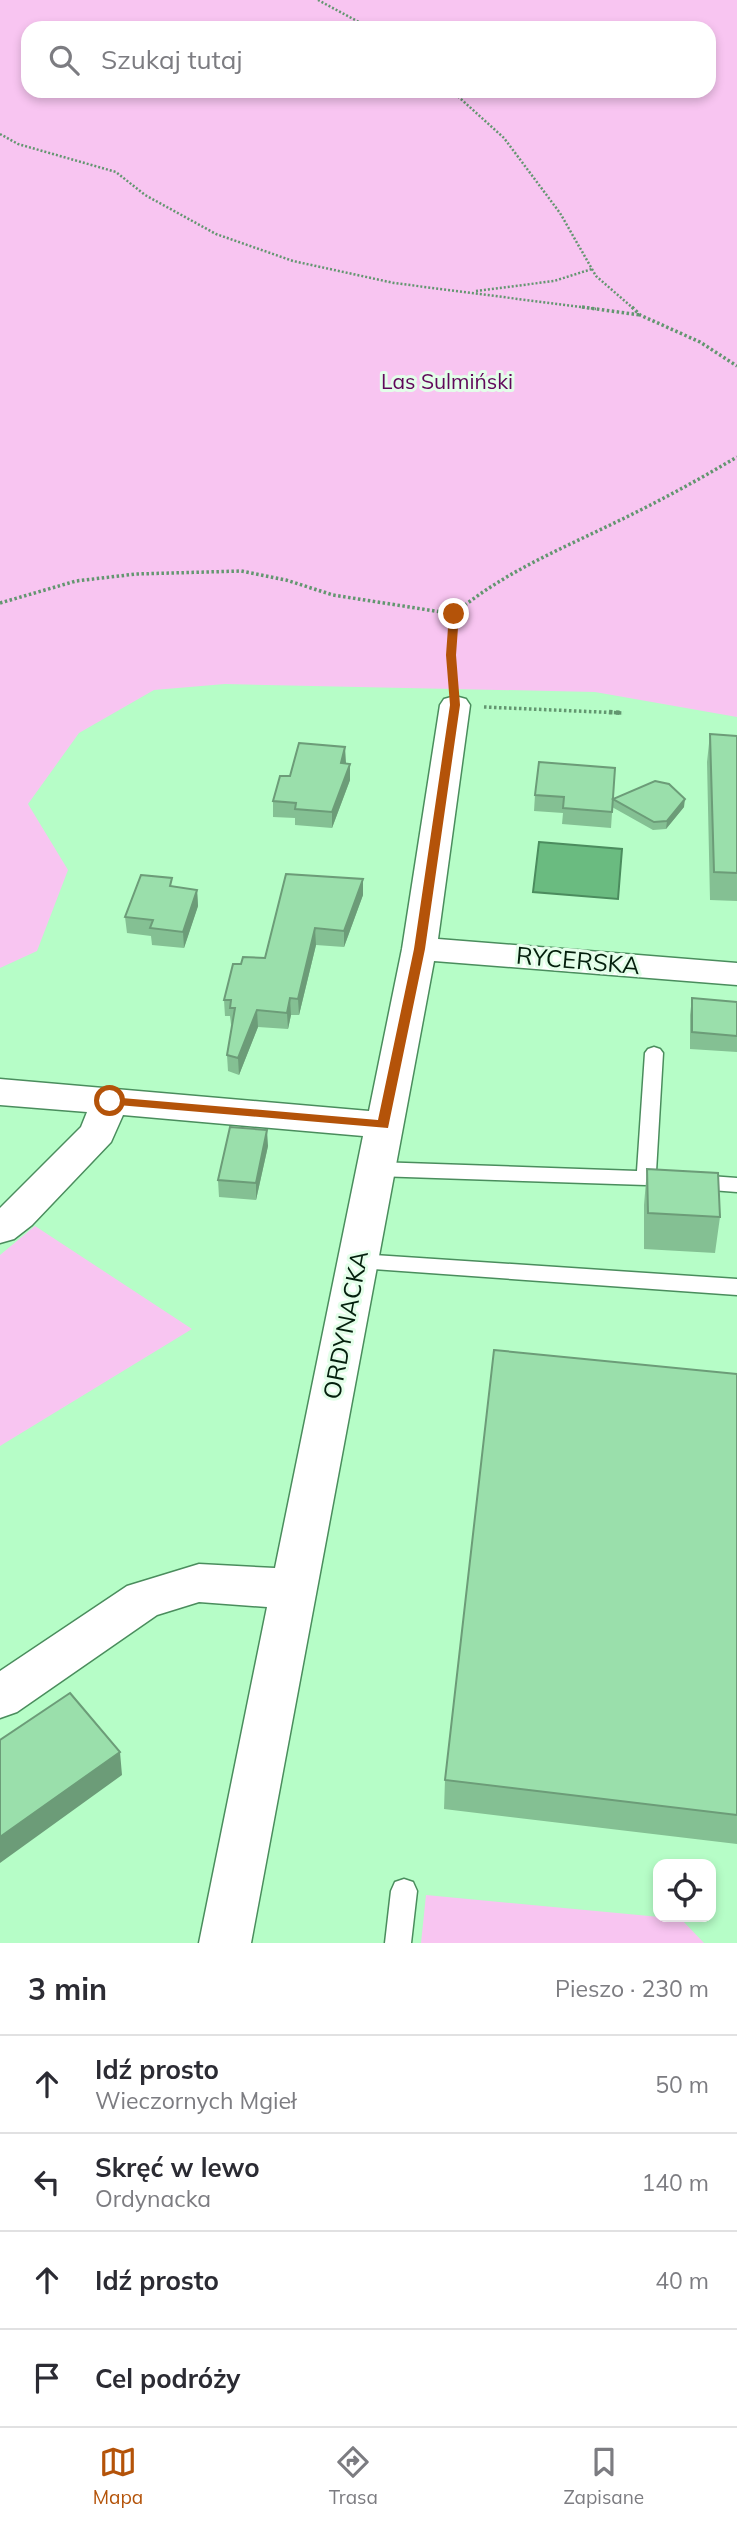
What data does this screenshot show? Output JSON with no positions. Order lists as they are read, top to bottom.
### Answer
{
  "streets": {
    "street": ["RYCERSKA", "ORDYNACKA"]
  },
  "crossings": [
    ["RYCERSKA", "ORDYNACKA"]
  ],
  "parks": ["Las Sulmiński"],
  "page": {
    "search": "Szukaj tutaj",
    "heading": ["3 min", "Pieszo · 230 m"],
    "list": [
      ["Idź prosto", "Wieczornych Mgieł", "50 m"],
      ["Skręć w lewo", "Ordynacka", "140 m"],
      ["Idź prosto", "40 m"],
      "Cel podróży"
    ],
    "nav": ["Mapa", "Trasa", "Zapisane"]
  }
}
